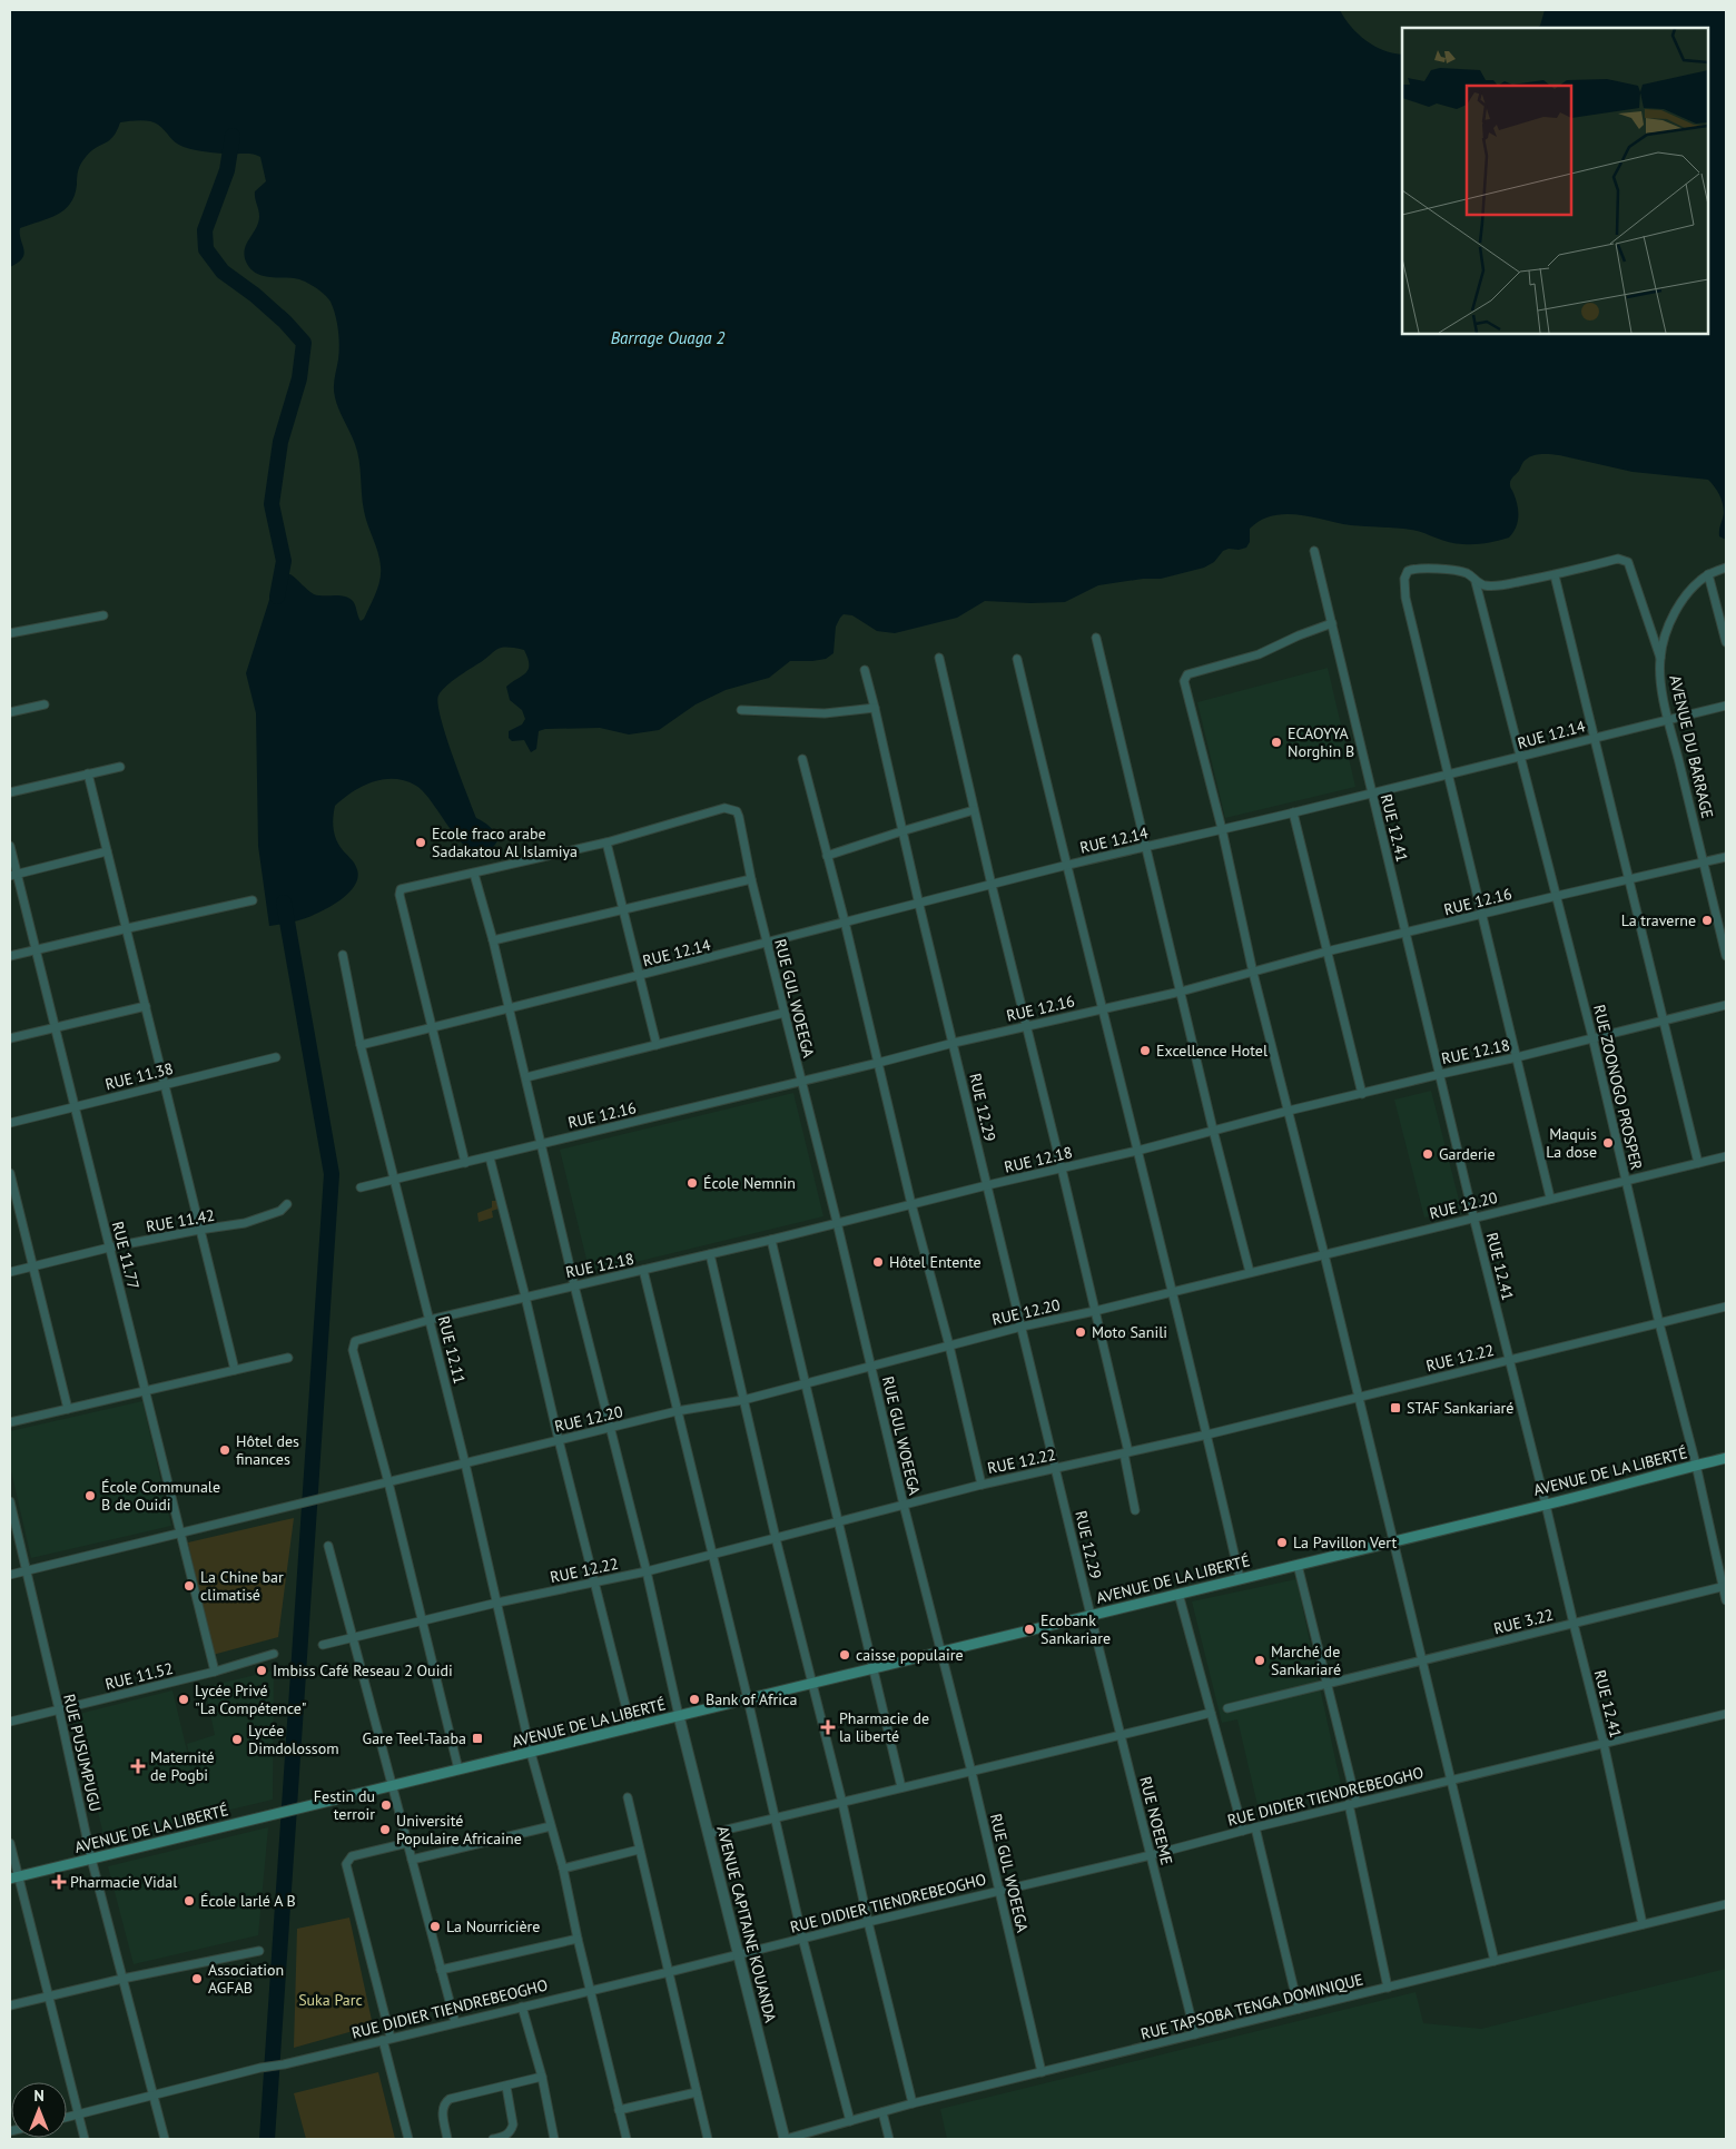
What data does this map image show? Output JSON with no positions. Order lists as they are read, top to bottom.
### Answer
{
  "streets": {
    "main road": ["AVENUE DE LA LIBERTÉ"],
    "street": [
      "RUE 12.14",
      "AVENUE DU BARRAGE",
      "RUE 12.41",
      "RUE 12.16",
      "RUE GUL WOEEGA",
      "RUE 12.18",
      "RUE 11.38",
      "RUE ZOONOGO PROSPER",
      "RUE 12.29",
      "RUE 12.20",
      "RUE 11.42",
      "RUE 11.77",
      "RUE 12.11",
      "RUE 12.22",
      "RUE 3.22",
      "RUE 11.52",
      "RUE PUSUMPUGU",
      "RUE DIDIER TIENDREBEOGHO",
      "RUE NOEEME",
      "AVENUE CAPITAINE KOUANDA",
      "RUE TAPSOBA TENGA DOMINIQUE"
    ]
  },
  "crossings": [
    ["RUE 12.14", "AVENUE DU BARRAGE"],
    ["RUE 12.14", "RUE 12.41"],
    ["RUE 12.14", "RUE GUL WOEEGA"],
    ["RUE 12.14", "RUE ZOONOGO PROSPER"],
    ["RUE 12.14", "RUE 12.29"],
    ["RUE 12.14", "RUE 12.11"],
    ["AVENUE DU BARRAGE", "RUE 12.16"],
    ["RUE 12.41", "RUE 12.16"],
    ["RUE 12.41", "RUE 12.18"],
    ["RUE 12.41", "RUE 12.20"],
    ["RUE 12.41", "RUE 12.22"],
    ["RUE 12.41", "AVENUE DE LA LIBERTÉ"],
    ["RUE 12.41", "RUE 3.22"],
    ["RUE 12.41", "RUE DIDIER TIENDREBEOGHO"],
    ["RUE 12.41", "RUE TAPSOBA TENGA DOMINIQUE"],
    ["RUE 12.16", "RUE GUL WOEEGA"],
    ["RUE 12.16", "RUE ZOONOGO PROSPER"],
    ["RUE 12.16", "RUE 12.29"],
    ["RUE 12.16", "RUE 12.11"],
    ["RUE GUL WOEEGA", "RUE 12.18"],
    ["RUE GUL WOEEGA", "RUE 12.20"],
    ["RUE GUL WOEEGA", "RUE 12.22"],
    ["RUE GUL WOEEGA", "AVENUE DE LA LIBERTÉ"],
    ["RUE GUL WOEEGA", "RUE DIDIER TIENDREBEOGHO"],
    ["RUE GUL WOEEGA", "RUE TAPSOBA TENGA DOMINIQUE"],
    ["RUE 12.18", "RUE ZOONOGO PROSPER"],
    ["RUE 12.18", "RUE 12.29"],
    ["RUE 12.18", "RUE 12.20"],
    ["RUE 12.18", "RUE 12.11"],
    ["RUE 11.38", "RUE 11.77"],
    ["RUE ZOONOGO PROSPER", "RUE 12.20"],
    ["RUE ZOONOGO PROSPER", "RUE 12.22"],
    ["RUE ZOONOGO PROSPER", "AVENUE DE LA LIBERTÉ"],
    ["RUE ZOONOGO PROSPER", "RUE 3.22"],
    ["RUE 12.29", "RUE 12.20"],
    ["RUE 12.29", "RUE 12.22"],
    ["RUE 12.29", "AVENUE DE LA LIBERTÉ"],
    ["RUE 12.29", "RUE NOEEME"],
    ["RUE 12.20", "RUE 11.77"],
    ["RUE 12.20", "RUE 12.11"],
    ["RUE 12.20", "RUE PUSUMPUGU"],
    ["RUE 11.42", "RUE 11.77"],
    ["RUE 11.77", "RUE 11.52"],
    ["RUE 12.11", "RUE 12.22"],
    ["RUE 12.11", "AVENUE DE LA LIBERTÉ"],
    ["RUE 12.11", "RUE DIDIER TIENDREBEOGHO"],
    ["AVENUE DE LA LIBERTÉ", "RUE PUSUMPUGU"],
    ["AVENUE DE LA LIBERTÉ", "RUE NOEEME"],
    ["AVENUE DE LA LIBERTÉ", "AVENUE CAPITAINE KOUANDA"],
    ["RUE 11.52", "RUE PUSUMPUGU"],
    ["RUE PUSUMPUGU", "RUE DIDIER TIENDREBEOGHO"],
    ["RUE DIDIER TIENDREBEOGHO", "RUE NOEEME"],
    ["RUE DIDIER TIENDREBEOGHO", "AVENUE CAPITAINE KOUANDA"],
    ["RUE NOEEME", "RUE TAPSOBA TENGA DOMINIQUE"],
    ["AVENUE CAPITAINE KOUANDA", "RUE TAPSOBA TENGA DOMINIQUE"]
  ],
  "water": ["Barrage Ouaga 2"],
  "parks": ["Suka Parc"],
  "places": {
    "other": [
      "ECAOYYA Norghin B",
      "Ecole fraco arabe Sadakatou Al Islamiya",
      "La traverne",
      "Excellence Hotel",
      "Maquis La dose",
      "Garderie",
      "École Nemnin",
      "Hôtel Entente",
      "Moto Sanili",
      "Hôtel des finances",
      "École Communale B de Ouidi",
      "La Pavillon Vert",
      "La Chine bar climatisé",
      "Ecobank Sankariare",
      "caisse populaire",
      "Marché de Sankariaré",
      "Imbiss Café Reseau 2 Ouidi",
      "Lycée Privé \"La Compétence\"",
      "Bank of Africa",
      "Lycée Dimdolossom",
      "Festin du terroir",
      "Université Populaire Africaine",
      "École larlé A B",
      "La Nourricière",
      "Association AGFAB"
    ],
    "transit": ["STAF Sankariaré", "Gare Teel-Taaba"],
    "health": ["Pharmacie de la liberté", "Maternité de Pogbi", "Pharmacie Vidal"]
  },
  "north": "top"
}
